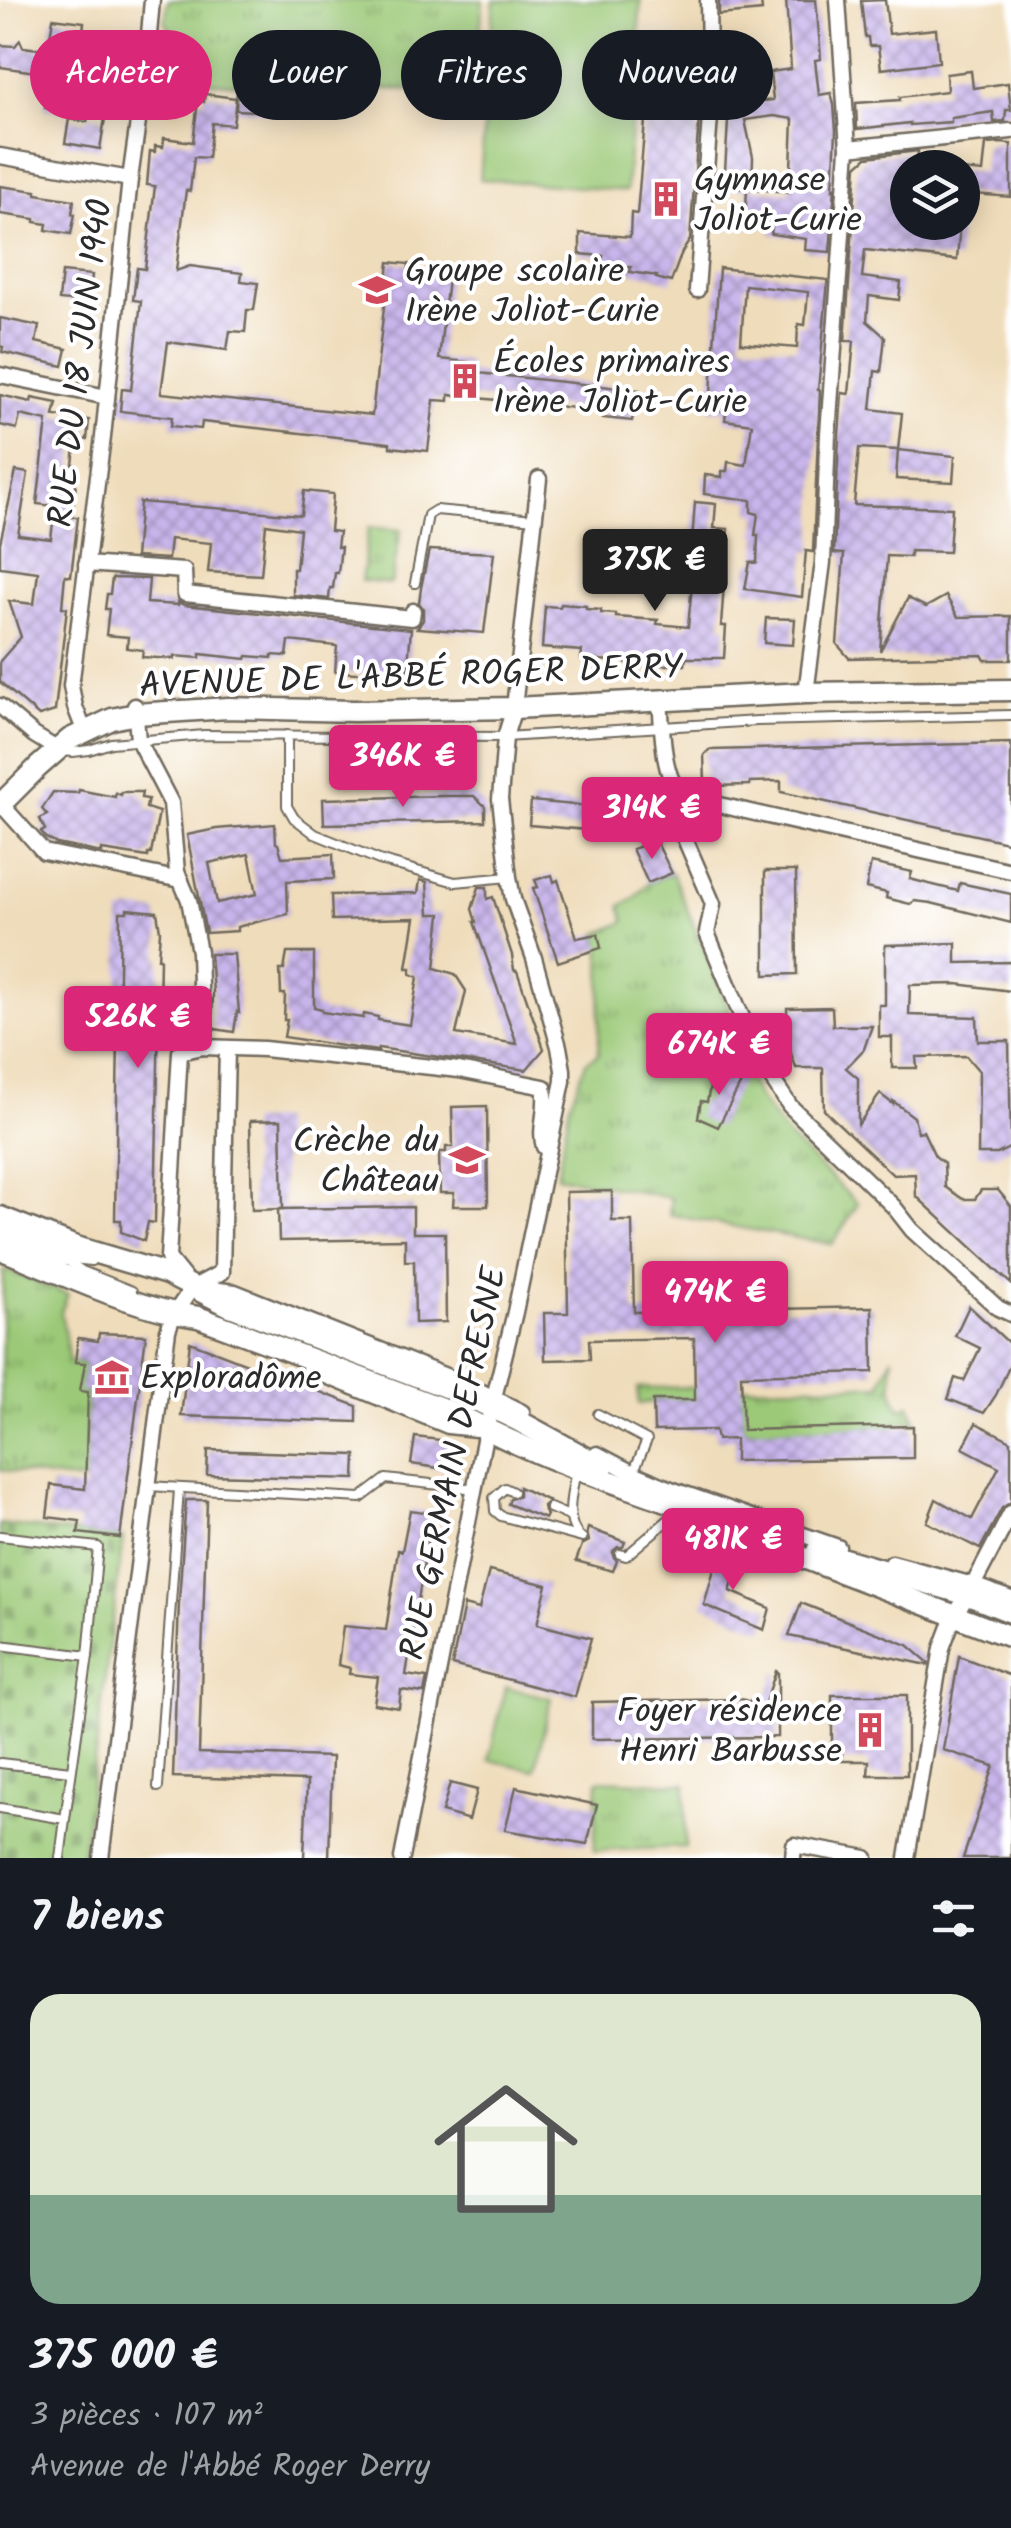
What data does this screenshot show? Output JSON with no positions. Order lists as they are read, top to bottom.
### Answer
{
  "streets": {
    "main road": ["AVENUE DE L'ABBÉ ROGER DERRY"],
    "street": ["RUE DU 18 JUIN 1940", "RUE GERMAIN DEFRESNE"]
  },
  "crossings": [
    ["RUE DU 18 JUIN 1940", "AVENUE DE L'ABBÉ ROGER DERRY"]
  ],
  "places": {
    "building": ["Gymnase Joliot-Curie", "Écoles primaires Irène Joliot-Curie", "Foyer résidence Henri Barbusse"],
    "school or university": ["Groupe scolaire Irène Joliot-Curie", "Crèche du Château"],
    "museum": ["Exploradôme"]
  },
  "page": {
    "chip": [
      "Acheter",
      "Louer",
      "Filtres",
      "Nouveau"
    ],
    "price": [
      "375K €",
      "346K €",
      "314K €",
      "526K €",
      "674K €",
      "474K €",
      "481K €"
    ],
    "heading": "7 biens",
    "list": [
      {
        "name": "375 000 €",
        "note": "3 pièces · 107 m² · Avenue de l'Abbé Roger Derry"
      }
    ]
  }
}
